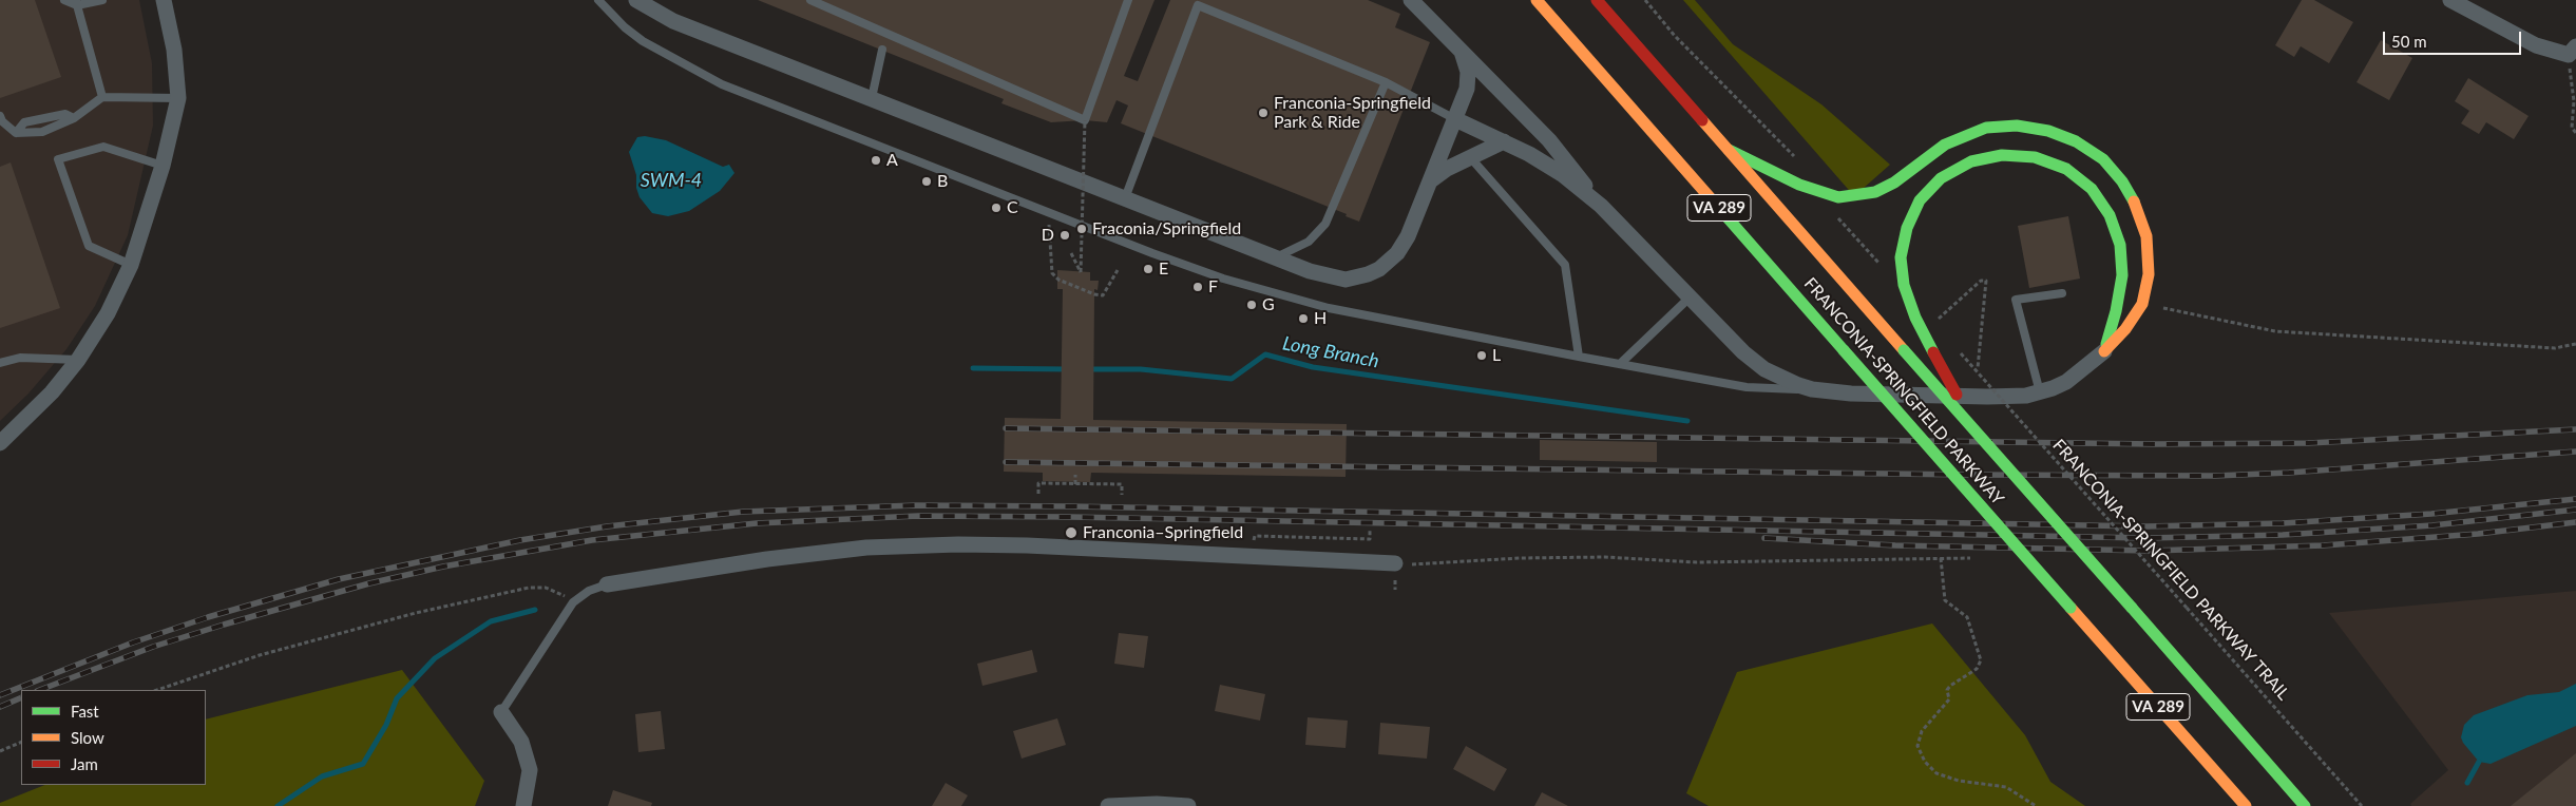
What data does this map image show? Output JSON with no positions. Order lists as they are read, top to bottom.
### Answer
{
  "streets": {
    "main road": ["VA 289", "FRANCONIA-SPRINGFIELD PARKWAY"],
    "path": ["FRANCONIA-SPRINGFIELD PARKWAY TRAIL"]
  },
  "water": ["SWM-4", "Long Branch"],
  "places": [
    "Franconia-Springfield Park & Ride",
    "A",
    "B",
    "C",
    "Fraconia/Springfield",
    "D",
    "E",
    "F",
    "G",
    "H",
    "L",
    "Franconia–Springfield"
  ],
  "legend": ["Fast", "Slow", "Jam"],
  "scale_bar": "50 m"
}
